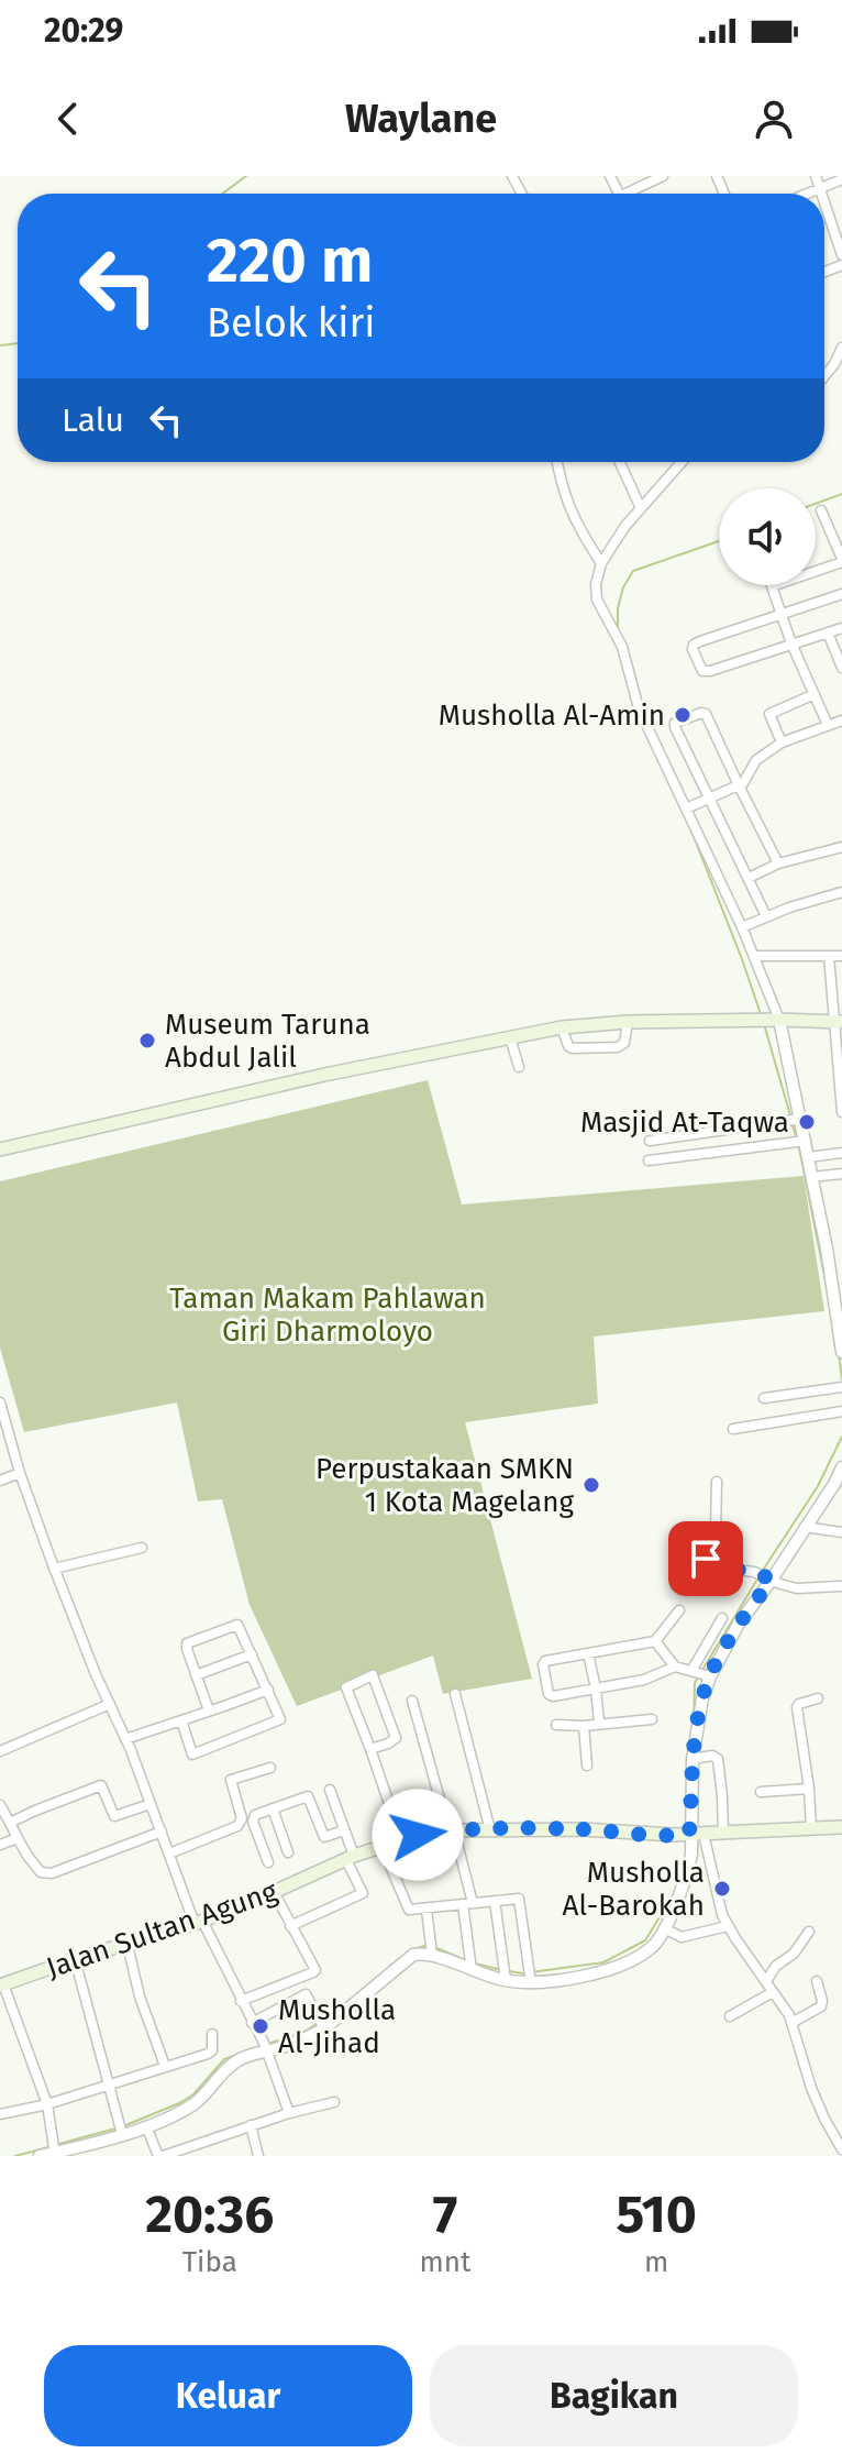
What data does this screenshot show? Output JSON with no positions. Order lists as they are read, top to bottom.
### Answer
{
  "streets": {
    "main road": ["Jalan Sultan Agung"]
  },
  "parks": ["Taman Makam Pahlawan Giri Dharmoloyo"],
  "places": [
    "Musholla Al-Amin",
    "Museum Taruna Abdul Jalil",
    "Masjid At-Taqwa",
    "Perpustakaan SMKN 1 Kota Magelang",
    "Musholla Al-Barokah",
    "Musholla Al-Jihad"
  ],
  "page": {
    "status": "20:29",
    "header": "Waylane",
    "turn": ["220 m", "Belok kiri"],
    "then": "Lalu",
    "eta": [
      "20:36",
      "Tiba",
      "7",
      "mnt",
      "510",
      "m"
    ],
    "buttons": ["Keluar", "Bagikan"]
  }
}
